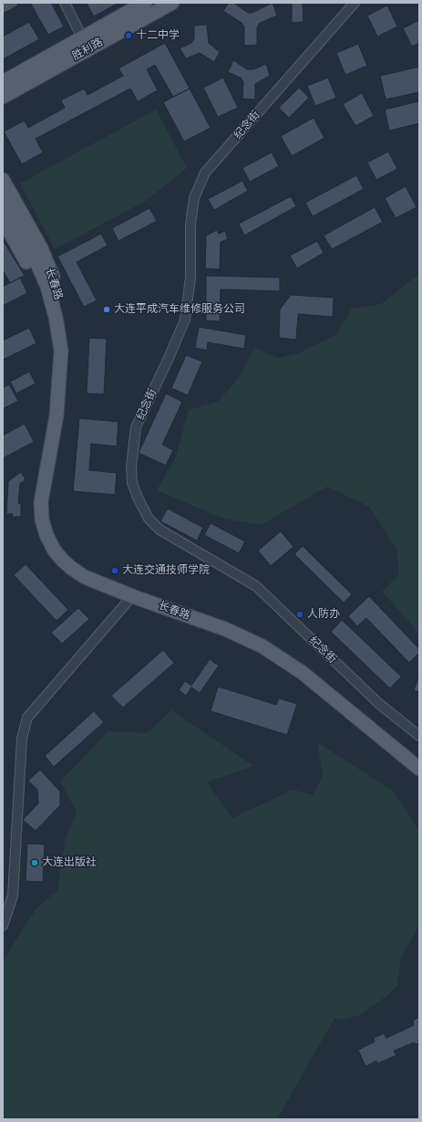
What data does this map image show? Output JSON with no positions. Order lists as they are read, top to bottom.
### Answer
{
  "streets": {
    "main road": ["胜利路", "长春路"],
    "street": ["纪念街"]
  },
  "places": [
    "十二中学",
    "大连平成汽车维修服务公司",
    "大连交通技师学院",
    "人防办",
    "大连出版社"
  ]
}
